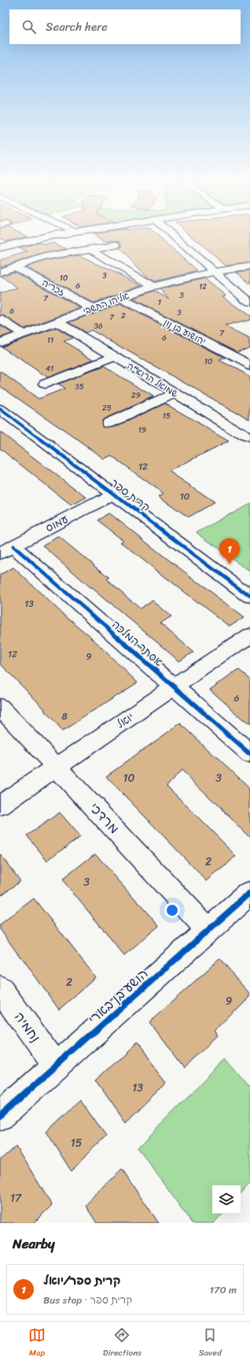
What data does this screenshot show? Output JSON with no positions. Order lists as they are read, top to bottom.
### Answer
{
  "streets": {
    "street": [
      "זכריה",
      "אליהו התשבי",
      "יהושוע בן נון",
      "שמואל הרוא\"ה",
      "קרית ספר",
      "עמוס",
      "אסתר המלכה",
      "יואל",
      "מרדכי",
      "הושע בן בארי",
      "נחמיה"
    ]
  },
  "crossings": [
    ["זכריה", "אליהו התשבי"],
    ["אליהו התשבי", "יהושוע בן נון"],
    ["אליהו התשבי", "שמואל הרוא\"ה"],
    ["קרית ספר", "עמוס"],
    ["עמוס", "אסתר המלכה"],
    ["אסתר המלכה", "יואל"],
    ["יואל", "מרדכי"],
    ["מרדכי", "הושע בן בארי"],
    ["הושע בן בארי", "נחמיה"]
  ],
  "house_numbers": [
    "3",
    "10",
    "6",
    "12",
    "3",
    "7",
    "1",
    "6",
    "3",
    "2",
    "7",
    "36",
    "7",
    "6",
    "11",
    "10",
    "41",
    "35",
    "29",
    "25",
    "15",
    "19",
    "12",
    "10",
    "13",
    "12",
    "9",
    "6",
    "8",
    "10",
    "3",
    "2",
    "3",
    "2",
    "9",
    "13",
    "15",
    "17"
  ],
  "page": {
    "search": "Search here",
    "pins": "1",
    "heading": "Nearby",
    "list": [
      {
        "mark": "1",
        "name": "קרית ספר/יואל",
        "note": "Bus stop · קרית ספר",
        "value": "170 m"
      }
    ],
    "nav": ["Map", "Directions", "Saved"]
  }
}
